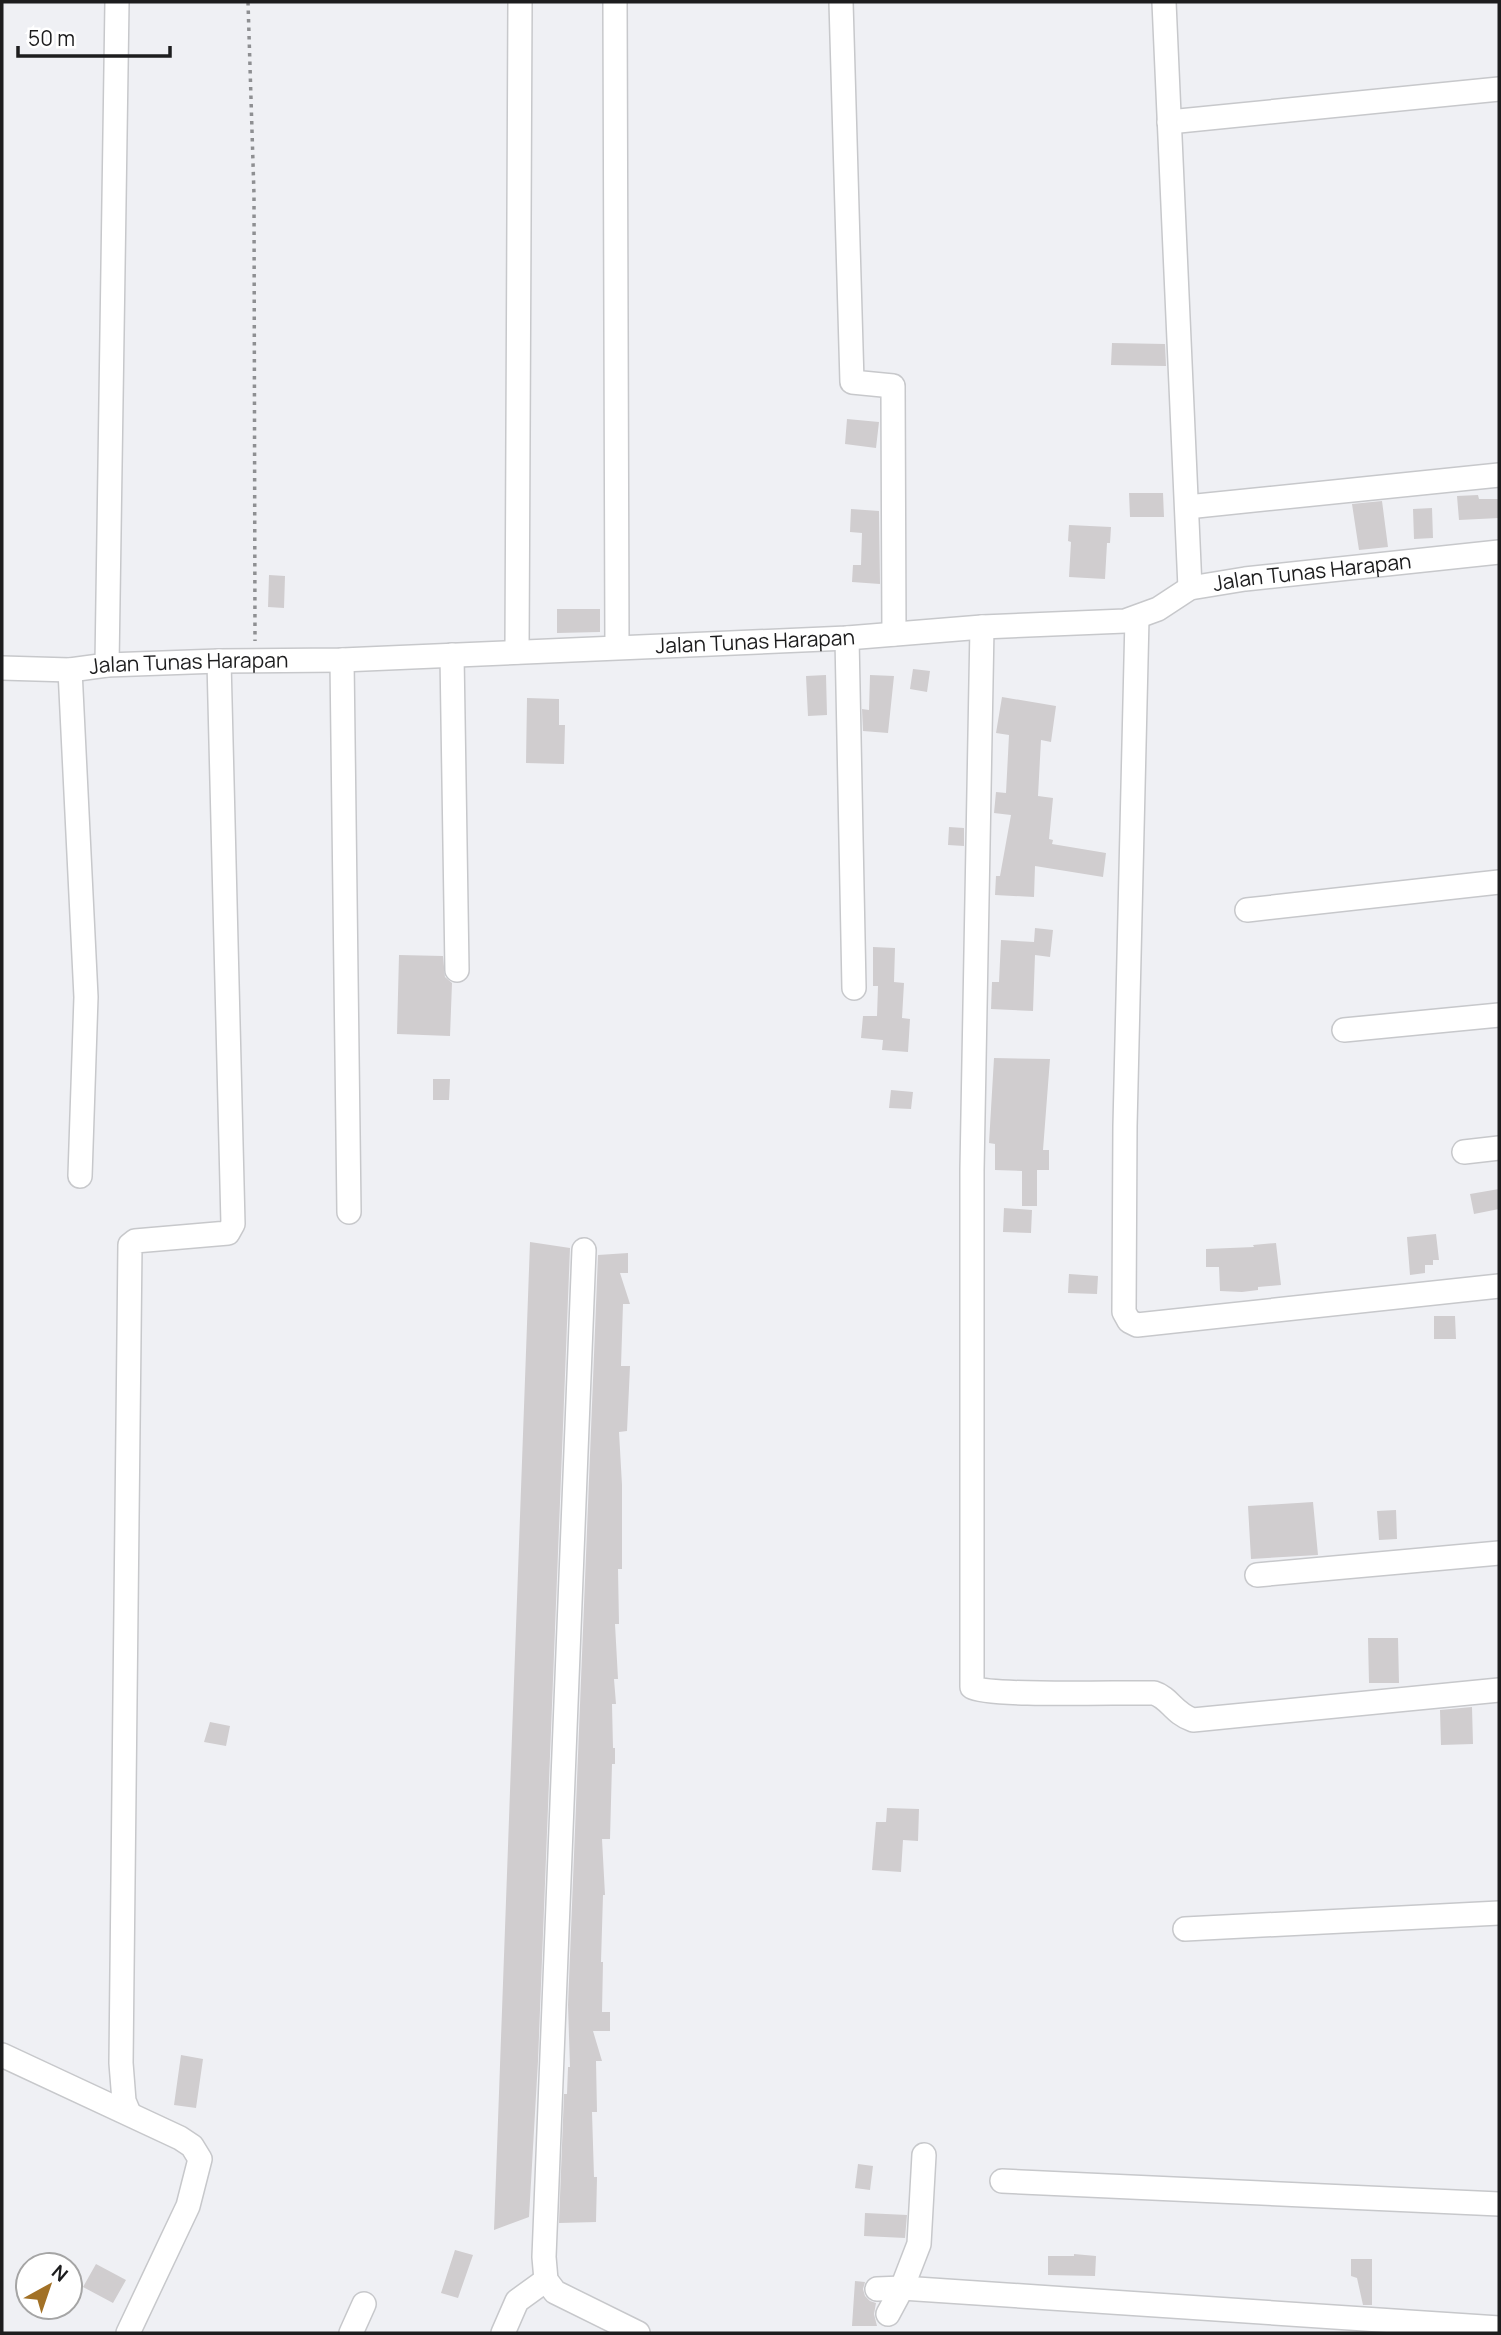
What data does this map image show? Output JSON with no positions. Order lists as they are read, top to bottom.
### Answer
{
  "streets": {
    "street": ["Jalan Tunas Harapan"]
  },
  "scale_bar": "50 m",
  "north": "top right"
}
